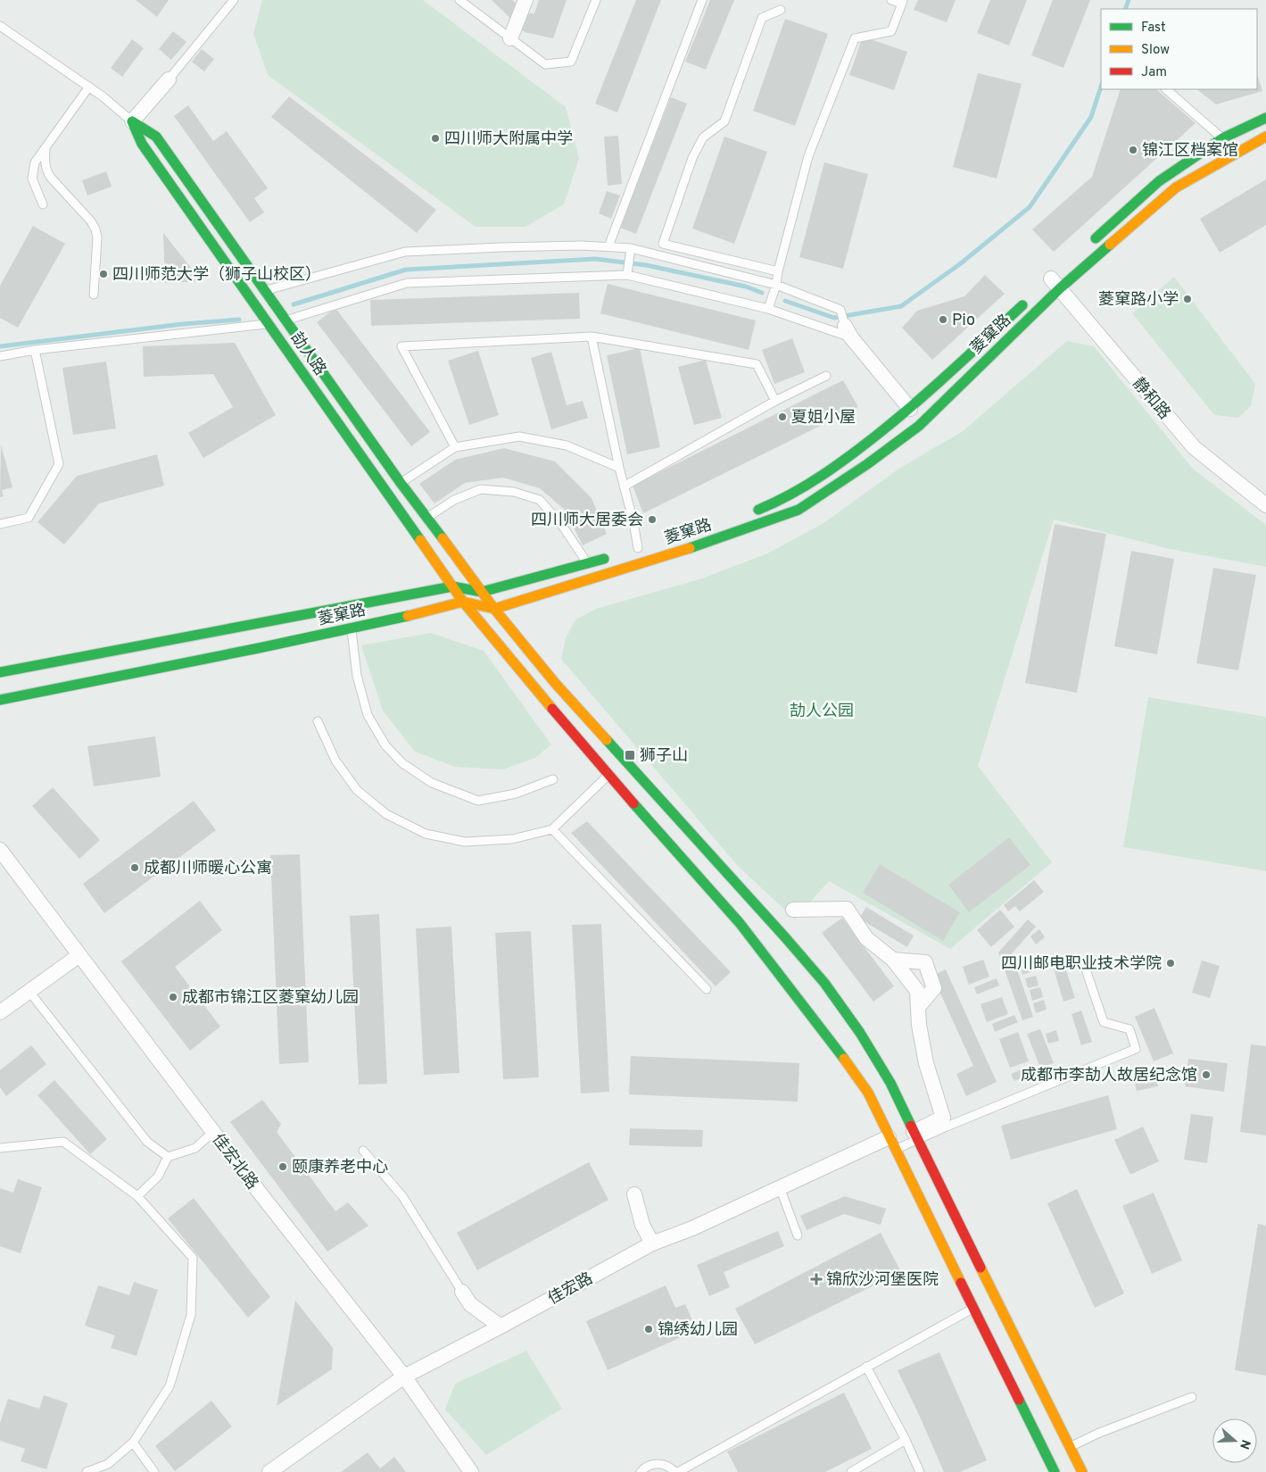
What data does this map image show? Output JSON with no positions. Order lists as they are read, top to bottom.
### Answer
{
  "streets": {
    "street": [
      "菱窠路",
      "劼人路",
      "静和路",
      "佳宏北路",
      "佳宏路"
    ]
  },
  "crossings": [
    ["菱窠路", "劼人路"],
    ["菱窠路", "静和路"],
    ["劼人路", "佳宏路"],
    ["佳宏北路", "佳宏路"]
  ],
  "parks": ["劼人公园"],
  "places": {
    "other": [
      "四川师大附属中学",
      "锦江区档案馆",
      "四川师范大学（狮子山校区）",
      "菱窠路小学",
      "Pio",
      "夏姐小屋",
      "四川师大居委会",
      "成都川师暖心公寓",
      "四川邮电职业技术学院",
      "成都市锦江区菱窠幼儿园",
      "成都市李劼人故居纪念馆",
      "颐康养老中心",
      "锦绣幼儿园"
    ],
    "transit": ["狮子山"],
    "health": ["锦欣沙河堡医院"]
  },
  "legend": ["Fast", "Slow", "Jam"],
  "north": "right"
}
